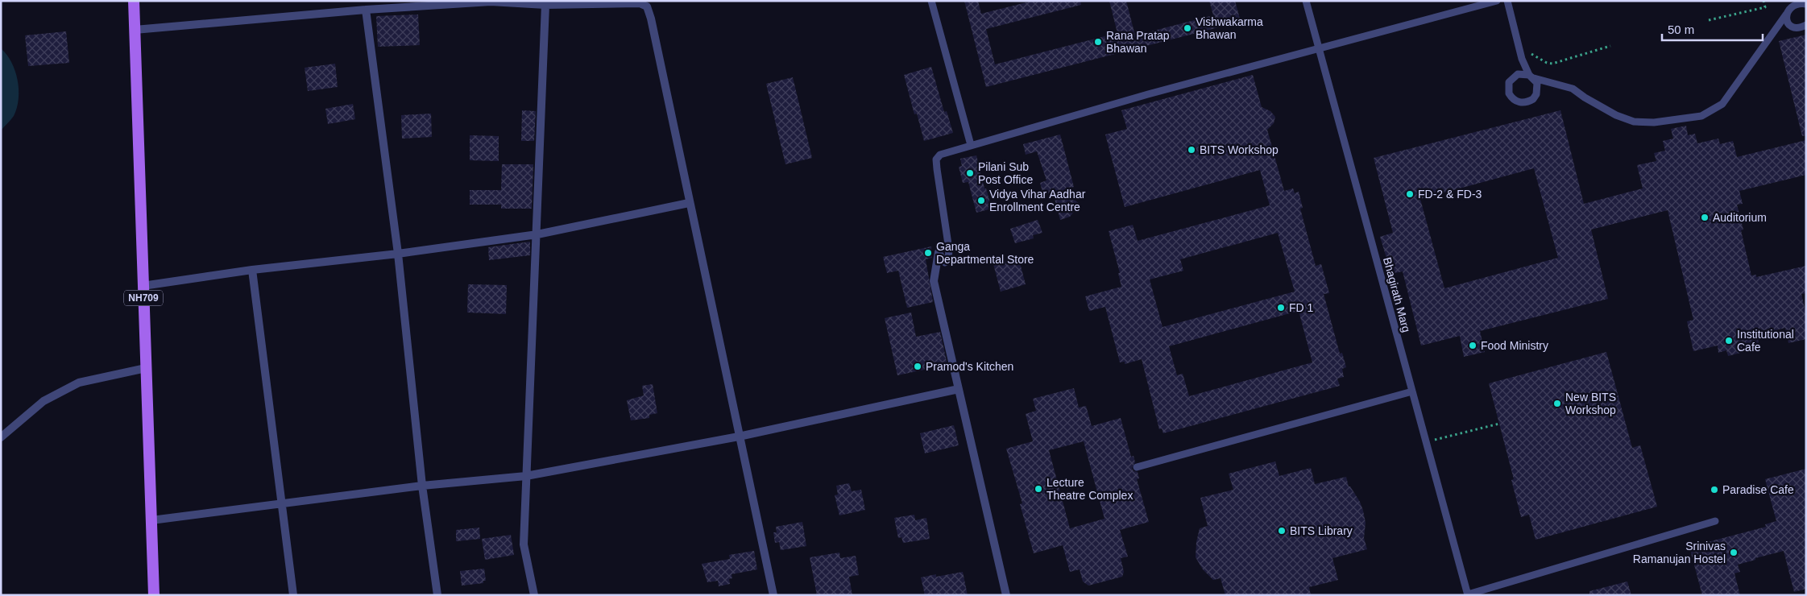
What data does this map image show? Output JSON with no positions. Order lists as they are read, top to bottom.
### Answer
{
  "streets": {
    "main road": ["NH709"],
    "lane": ["Bhagirath Marg"]
  },
  "places": [
    "Vishwakarma Bhawan",
    "Rana Pratap Bhawan",
    "BITS Workshop",
    "Pilani Sub Post Office",
    "FD-2 & FD-3",
    "Vidya Vihar Aadhar Enrollment Centre",
    "Auditorium",
    "Ganga Departmental Store",
    "FD 1",
    "Institutional Cafe",
    "Food Ministry",
    "Pramod's Kitchen",
    "New BITS Workshop",
    "Lecture Theatre Complex",
    "Paradise Cafe",
    "BITS Library",
    "Srinivas Ramanujan Hostel"
  ],
  "scale_bar": "50 m"
}
